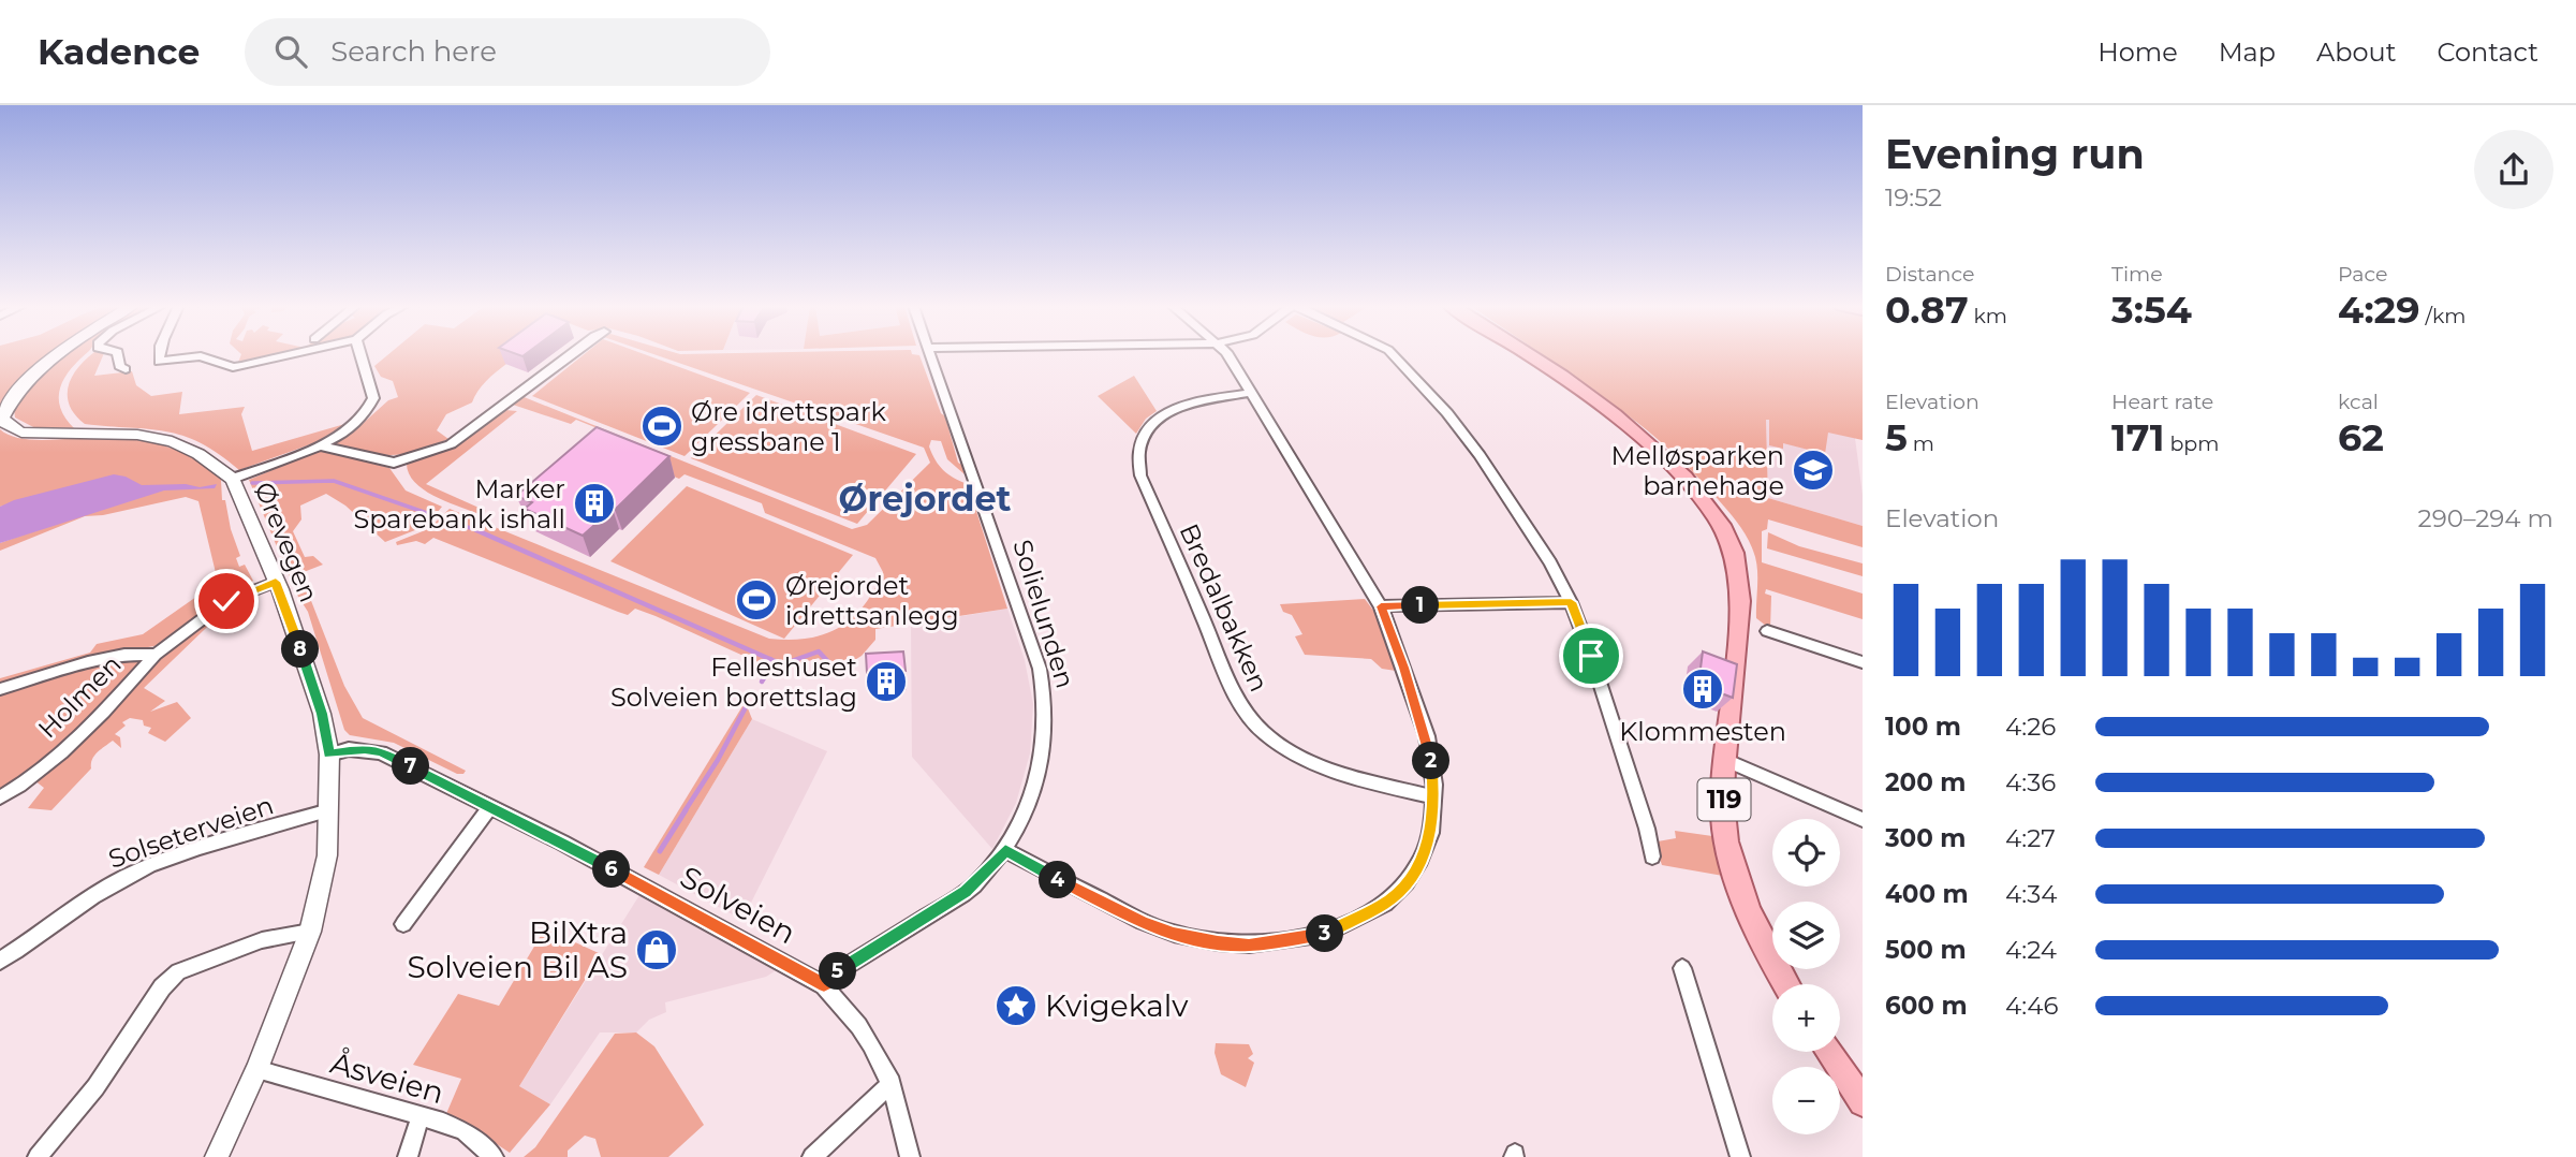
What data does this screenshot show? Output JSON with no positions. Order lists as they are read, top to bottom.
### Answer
{
  "streets": {
    "main road": ["119"],
    "street": [
      "Ørevegen",
      "Bredalbakken",
      "Solielunden",
      "Holmen",
      "Solseterveien",
      "Solveien",
      "Åsveien"
    ]
  },
  "crossings": [
    ["Ørevegen", "Holmen"],
    ["Ørevegen", "Solseterveien"],
    ["Ørevegen", "Solveien"],
    ["Ørevegen", "Åsveien"],
    ["Solielunden", "Solveien"]
  ],
  "districts": ["Ørejordet"],
  "places": {
    "sports": ["Øre idrettspark gressbane 1", "Ørejordet idrettsanlegg"],
    "school or university": ["Melløsparken barnehage"],
    "building": ["Marker Sparebank ishall", "Felleshuset Solveien borettslag", "Klommesten"],
    "shop": ["BilXtra Solveien Bil AS"],
    "place": ["Kvigekalv"]
  },
  "page": {
    "header": "Kadence",
    "search": "Search here",
    "nav": [
      "Home",
      "Map",
      "About",
      "Contact"
    ],
    "heading": ["Evening run", "19:52"],
    "stats": [
      ["Distance", "0.87 km"],
      ["Time", "3:54"],
      ["Pace", "4:29 /km"],
      ["Elevation", "5 m"],
      ["Heart rate", "171 bpm"],
      ["kcal", "62"]
    ],
    "chart": ["Elevation", "290–294 m"],
    "pins": [
      "1",
      "8",
      "2",
      "7",
      "6",
      "4",
      "3",
      "5"
    ],
    "list": [
      {
        "name": "100 m",
        "note": "4:26"
      },
      {
        "name": "200 m",
        "note": "4:36"
      },
      {
        "name": "300 m",
        "note": "4:27"
      },
      {
        "name": "400 m",
        "note": "4:34"
      },
      {
        "name": "500 m",
        "note": "4:24"
      },
      {
        "name": "600 m",
        "note": "4:46"
      }
    ],
    "map_buttons": ["+", "−"]
  }
}
